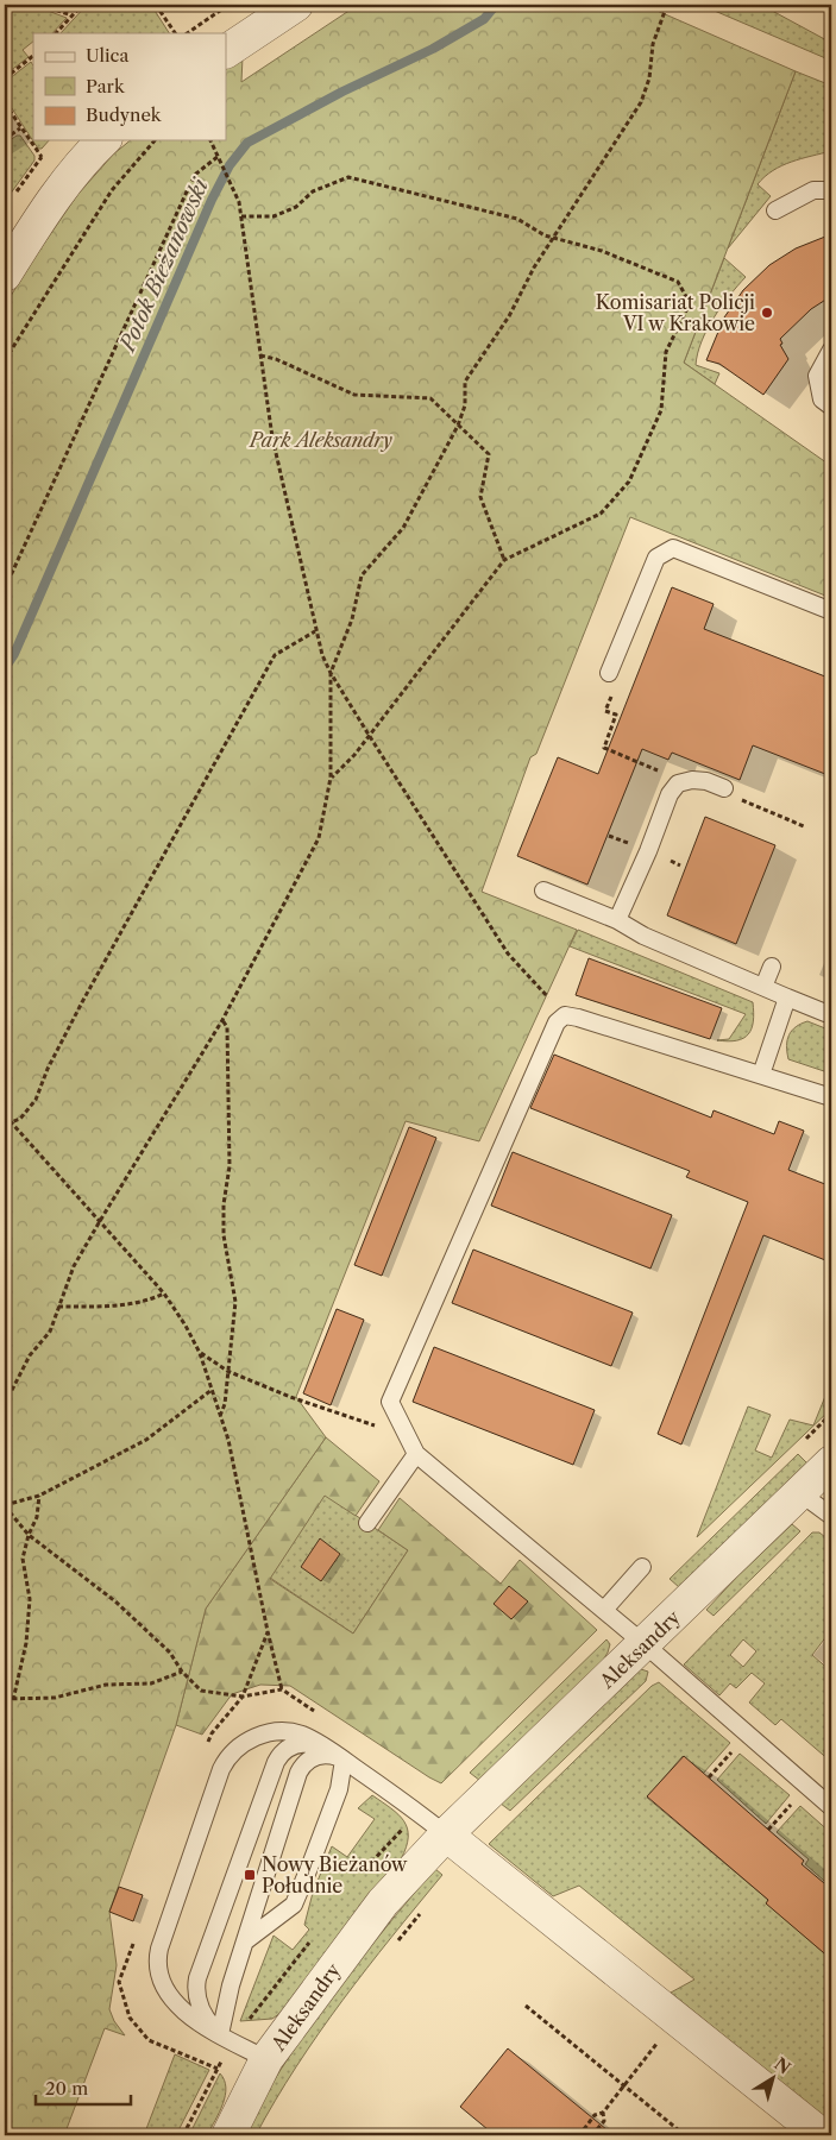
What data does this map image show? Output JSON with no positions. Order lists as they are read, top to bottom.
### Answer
{
  "streets": {
    "street": ["Aleksandry"]
  },
  "water": ["Potok Bieżanowski"],
  "parks": ["Park Aleksandry"],
  "places": {
    "other": ["Komisariat Policji VI w Krakowie"],
    "transit": ["Nowy Bieżanów Południe"]
  },
  "legend": ["Ulica", "Park", "Budynek"],
  "scale_bar": "20 m",
  "north": "top right"
}
